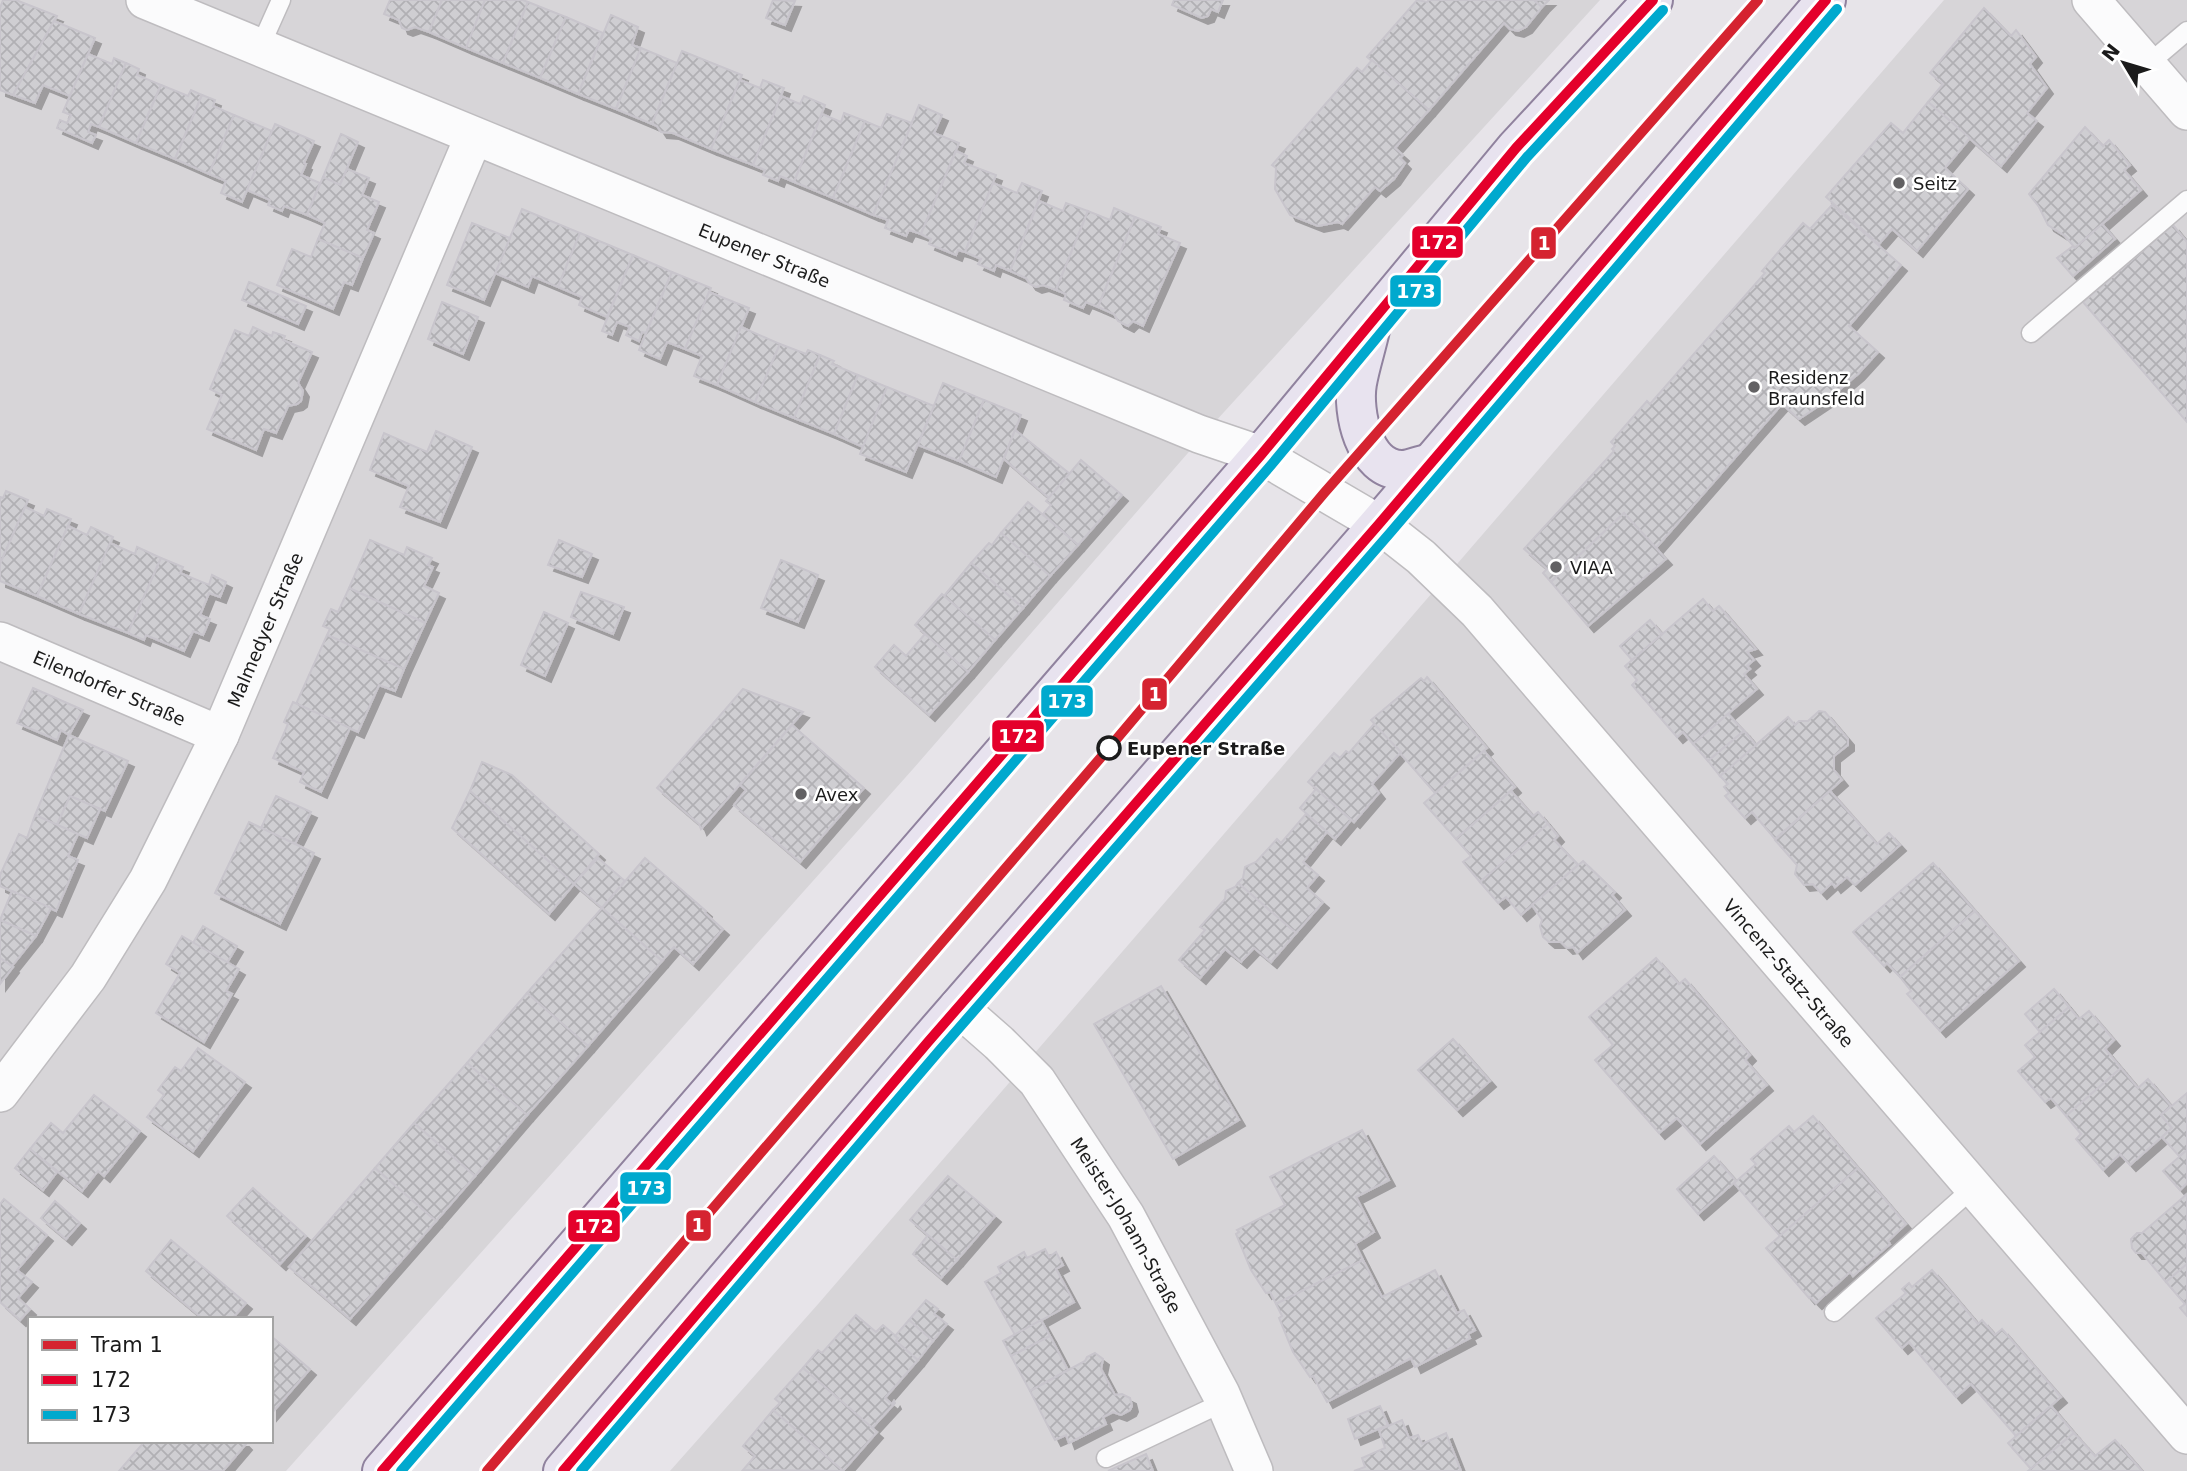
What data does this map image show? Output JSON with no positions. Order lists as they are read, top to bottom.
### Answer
{
  "streets": {
    "street": [
      "Eupener Straße",
      "Malmedyer Straße",
      "Eilendorfer Straße",
      "Vincenz-Statz-Straße",
      "Meister-Johann-Straße"
    ]
  },
  "crossings": [
    ["Eupener Straße", "Malmedyer Straße"],
    ["Eupener Straße", "Vincenz-Statz-Straße"],
    ["Malmedyer Straße", "Eilendorfer Straße"]
  ],
  "places": [
    "Seitz",
    "Residenz Braunsfeld",
    "VIAA",
    "Eupener Straße",
    "Avex"
  ],
  "lines": ["tram line 1", "transit line 172", "transit line 173"],
  "legend": ["Tram 1", "172", "173"],
  "north": "top left"
}
